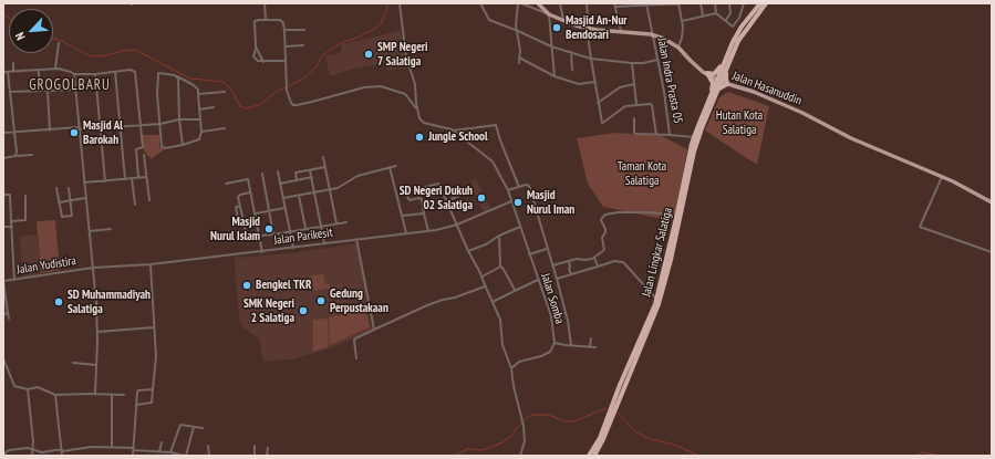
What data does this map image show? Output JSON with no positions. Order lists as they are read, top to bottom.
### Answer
{
  "streets": {
    "highway": ["Jalan Lingkar Salatiga"],
    "main road": ["Jalan Hasanuddin"],
    "street": [
      "Jalan Indra Prasta 05",
      "Jalan Parikesit",
      "Jalan Yudistira",
      "Jalan Somba"
    ]
  },
  "crossings": [
    ["Jalan Indra Prasta 05", "Jalan Hasanuddin"],
    ["Jalan Indra Prasta 05", "Jalan Lingkar Salatiga"],
    ["Jalan Hasanuddin", "Jalan Lingkar Salatiga"],
    ["Jalan Parikesit", "Jalan Yudistira"],
    ["Jalan Parikesit", "Jalan Somba"]
  ],
  "districts": ["GROGOLBARU"],
  "parks": ["Hutan Kota Salatiga", "Taman Kota Salatiga"],
  "places": [
    "Masjid An-Nur Bendosari",
    "SMP Negeri 7 Salatiga",
    "Masjid Al Barokah",
    "Jungle School",
    "SD Negeri Dukuh 02 Salatiga",
    "Masjid Nurul Iman",
    "Masjid Nurul Islam",
    "Bengkel TKR",
    "Gedung Perpustakaan",
    "SD Muhammadiyah Salatiga",
    "SMK Negeri 2 Salatiga"
  ],
  "north": "bottom left"
}
